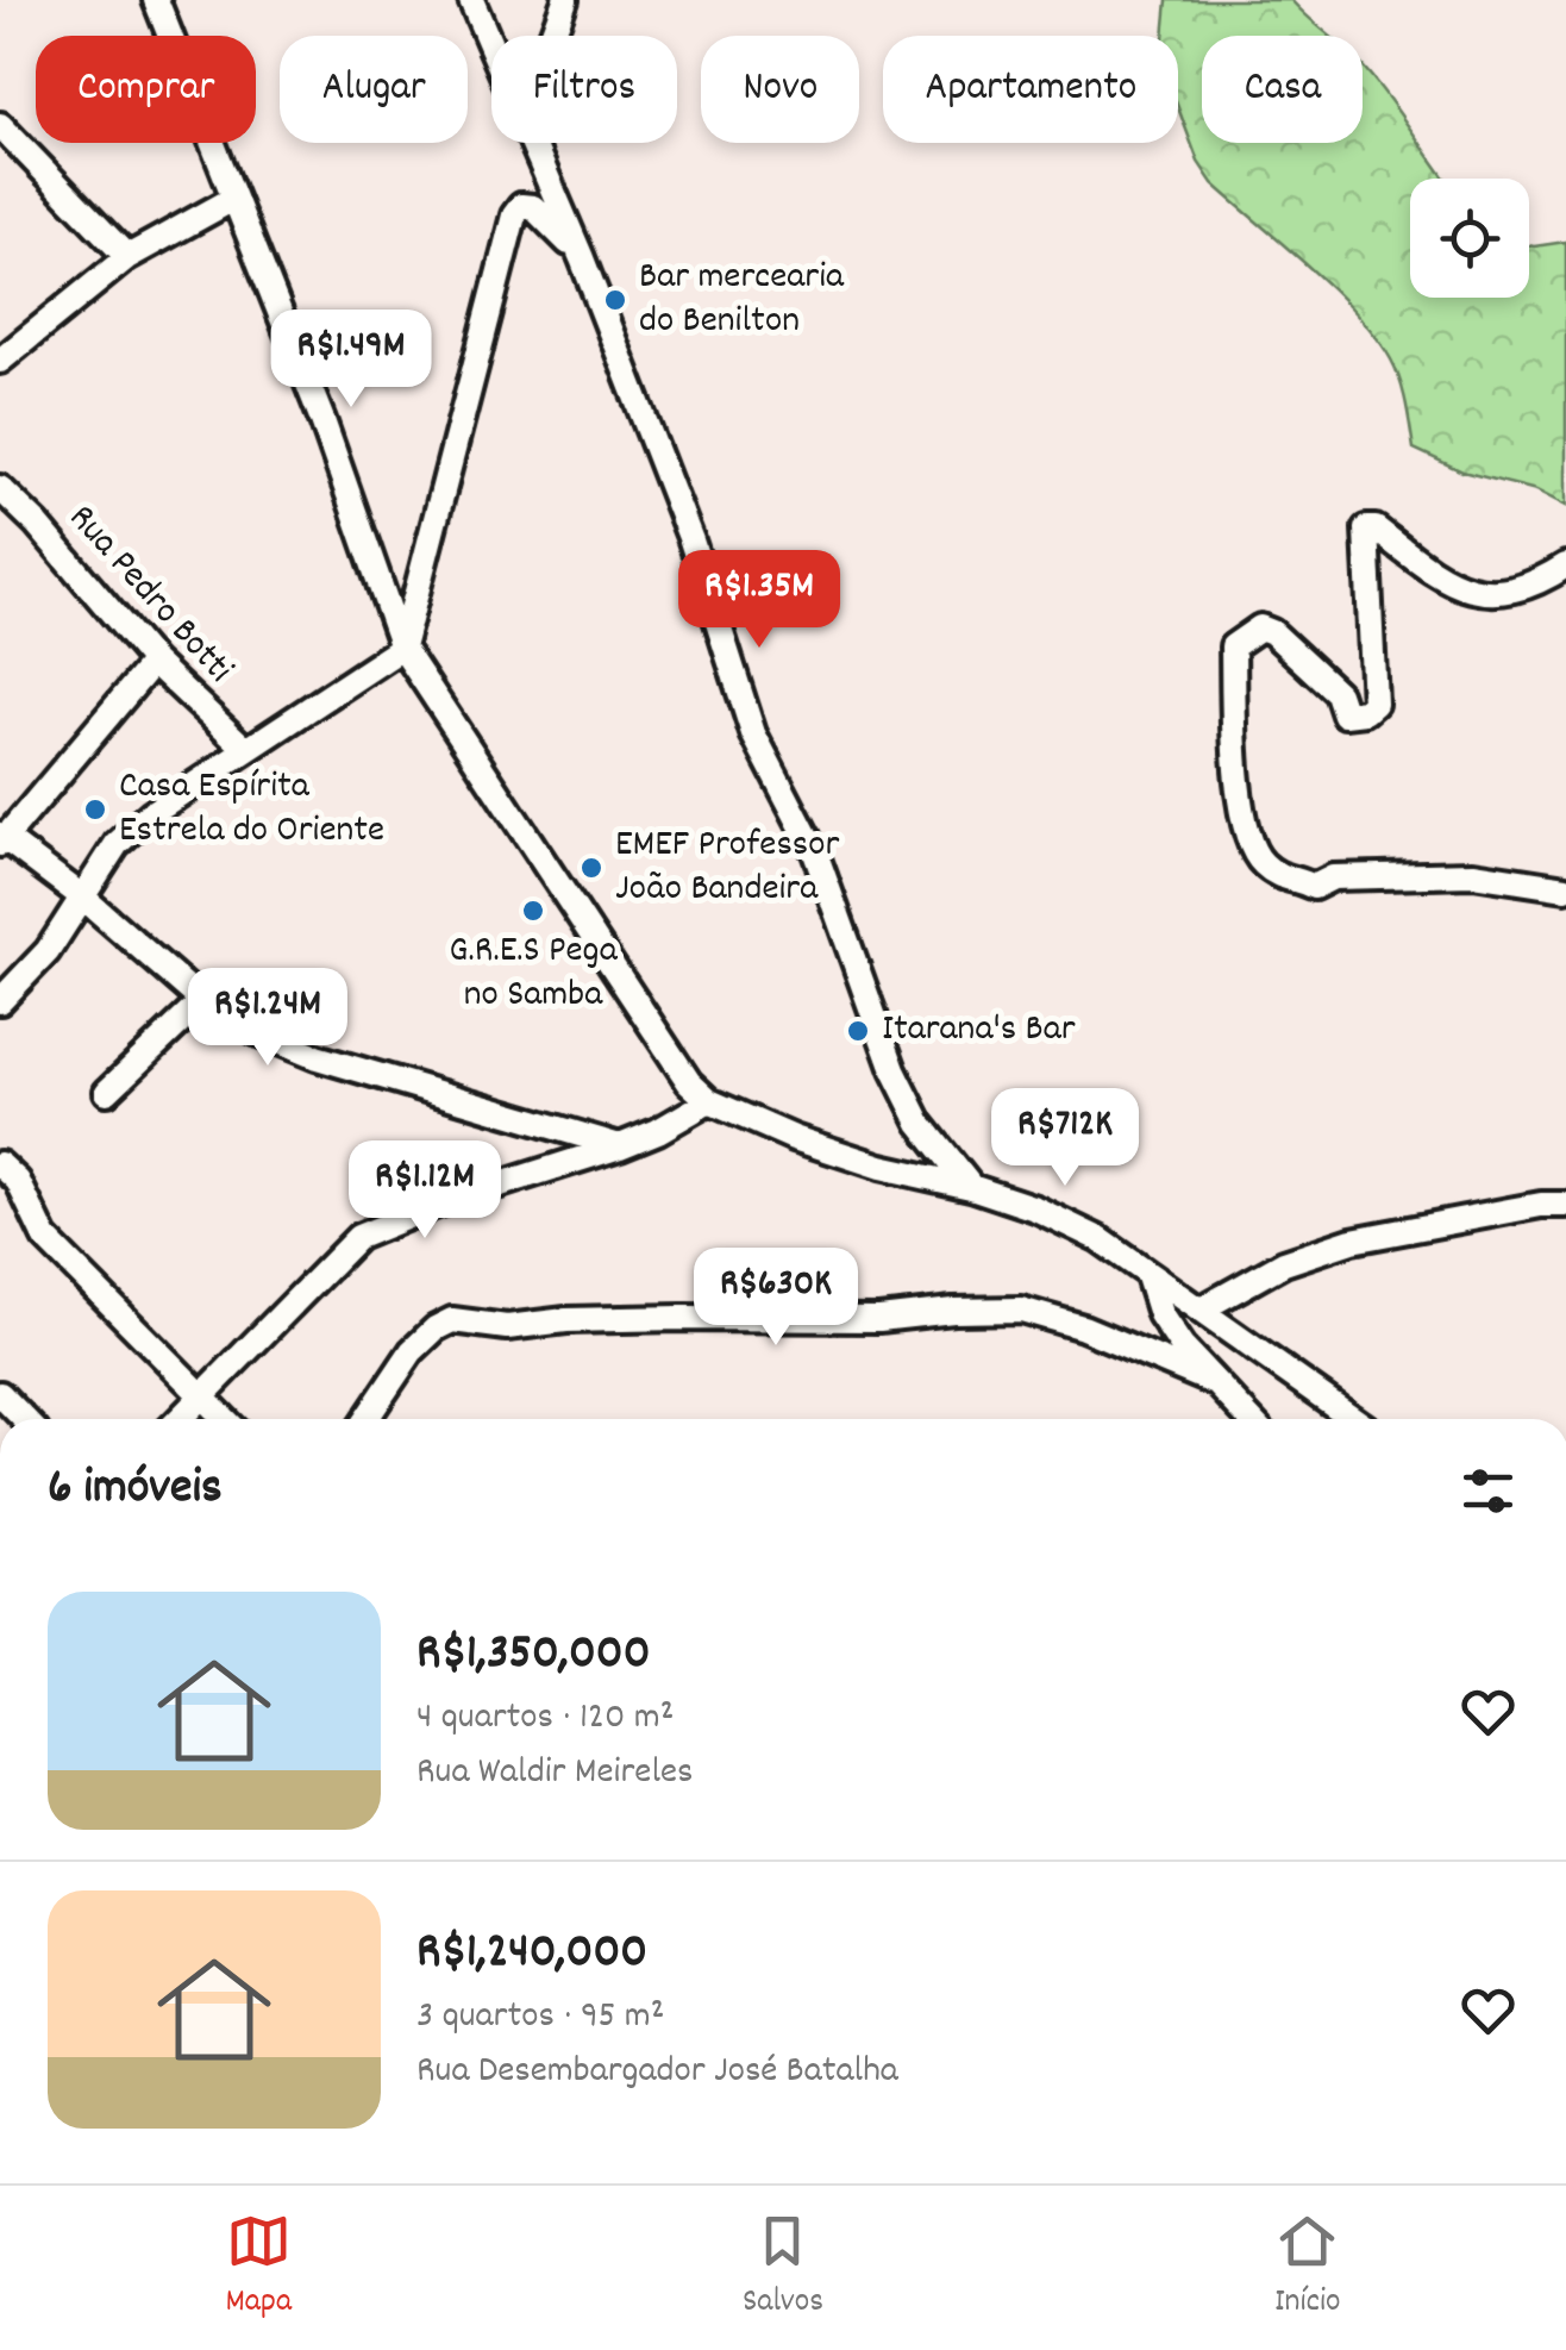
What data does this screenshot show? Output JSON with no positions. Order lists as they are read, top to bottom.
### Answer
{
  "streets": {
    "street": ["Rua Pedro Botti"]
  },
  "places": [
    "Bar mercearia do Benilton",
    "Casa Espírita Estrela do Oriente",
    "EMEF Professor João Bandeira",
    "G.R.E.S Pega no Samba",
    "Itarana's Bar"
  ],
  "page": {
    "chip": [
      "Comprar",
      "Alugar",
      "Filtros",
      "Novo",
      "Apartamento",
      "Casa"
    ],
    "price": [
      "R$1.49M",
      "R$1.35M",
      "R$1.24M",
      "R$712K",
      "R$1.12M",
      "R$630K"
    ],
    "heading": "6 imóveis",
    "list": [
      {
        "name": "R$1,350,000",
        "note": "4 quartos · 120 m² · Rua Waldir Meireles"
      },
      {
        "name": "R$1,240,000",
        "note": "3 quartos · 95 m² · Rua Desembargador José Batalha"
      }
    ],
    "tabs": ["Mapa", "Salvos", "Início"]
  }
}
